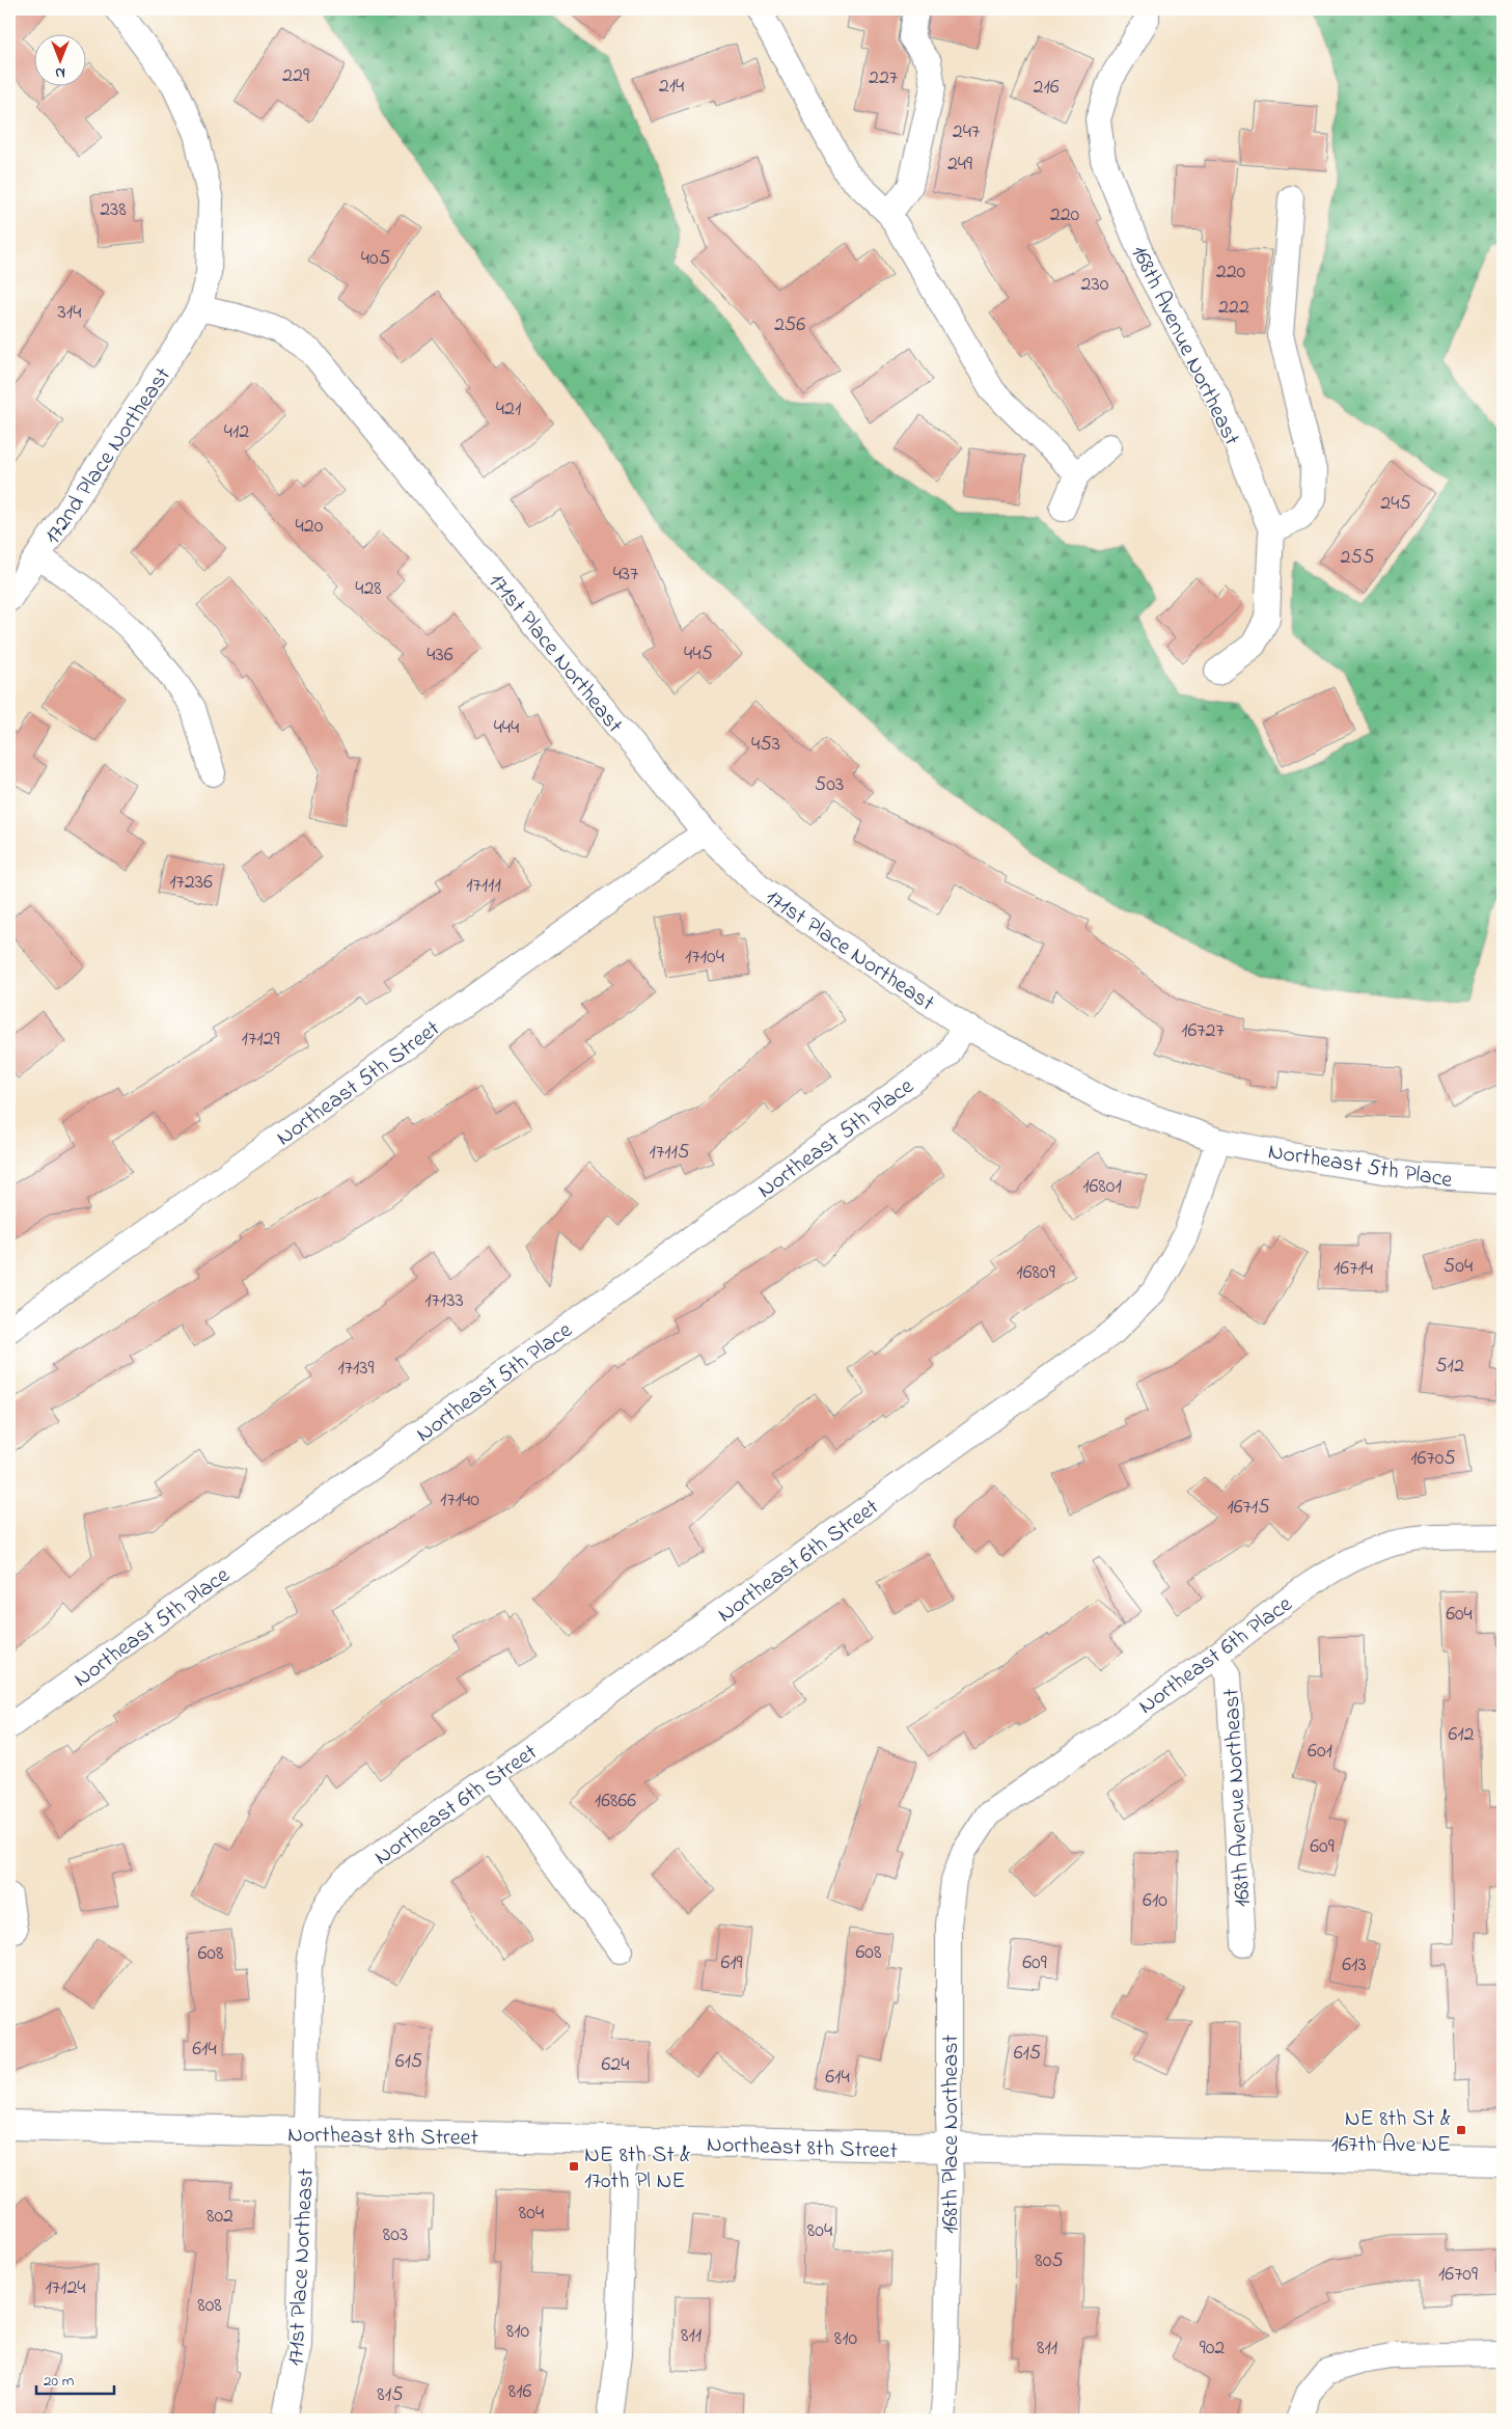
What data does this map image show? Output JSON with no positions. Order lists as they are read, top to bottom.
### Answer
{
  "streets": {
    "street": [
      "168th Avenue Northeast",
      "172nd Place Northeast",
      "171st Place Northeast",
      "Northeast 5th Street",
      "Northeast 5th Place",
      "Northeast 6th Street",
      "Northeast 6th Place",
      "Northeast 8th Street",
      "168th Place Northeast"
    ]
  },
  "crossings": [
    ["168th Avenue Northeast", "Northeast 6th Place"],
    ["172nd Place Northeast", "171st Place Northeast"],
    ["171st Place Northeast", "Northeast 5th Street"],
    ["171st Place Northeast", "Northeast 5th Place"],
    ["171st Place Northeast", "Northeast 6th Street"],
    ["171st Place Northeast", "Northeast 8th Street"],
    ["Northeast 5th Place", "Northeast 6th Street"],
    ["Northeast 6th Place", "168th Place Northeast"],
    ["Northeast 8th Street", "168th Place Northeast"]
  ],
  "places": {
    "transit": ["NE 8th St & 167th Ave NE", "NE 8th St & 170th Pl NE"]
  },
  "house_numbers": [
    "229",
    "227",
    "214",
    "216",
    "247",
    "249",
    "238",
    "220",
    "405",
    "220",
    "230",
    "222",
    "314",
    "256",
    "421",
    "412",
    "245",
    "420",
    "255",
    "437",
    "428",
    "445",
    "436",
    "444",
    "453",
    "503",
    "17236",
    "17111",
    "17104",
    "16727",
    "17129",
    "17115",
    "16801",
    "504",
    "16714",
    "16809",
    "17133",
    "512",
    "17139",
    "16705",
    "17140",
    "16715",
    "604",
    "612",
    "601",
    "16866",
    "609",
    "610",
    "608",
    "608",
    "619",
    "609",
    "613",
    "614",
    "615",
    "615",
    "624",
    "614",
    "804",
    "802",
    "804",
    "803",
    "805",
    "16709",
    "17124",
    "808",
    "810",
    "811",
    "810",
    "811",
    "902",
    "816",
    "815"
  ],
  "scale_bar": "20 m",
  "north": "bottom"
}
